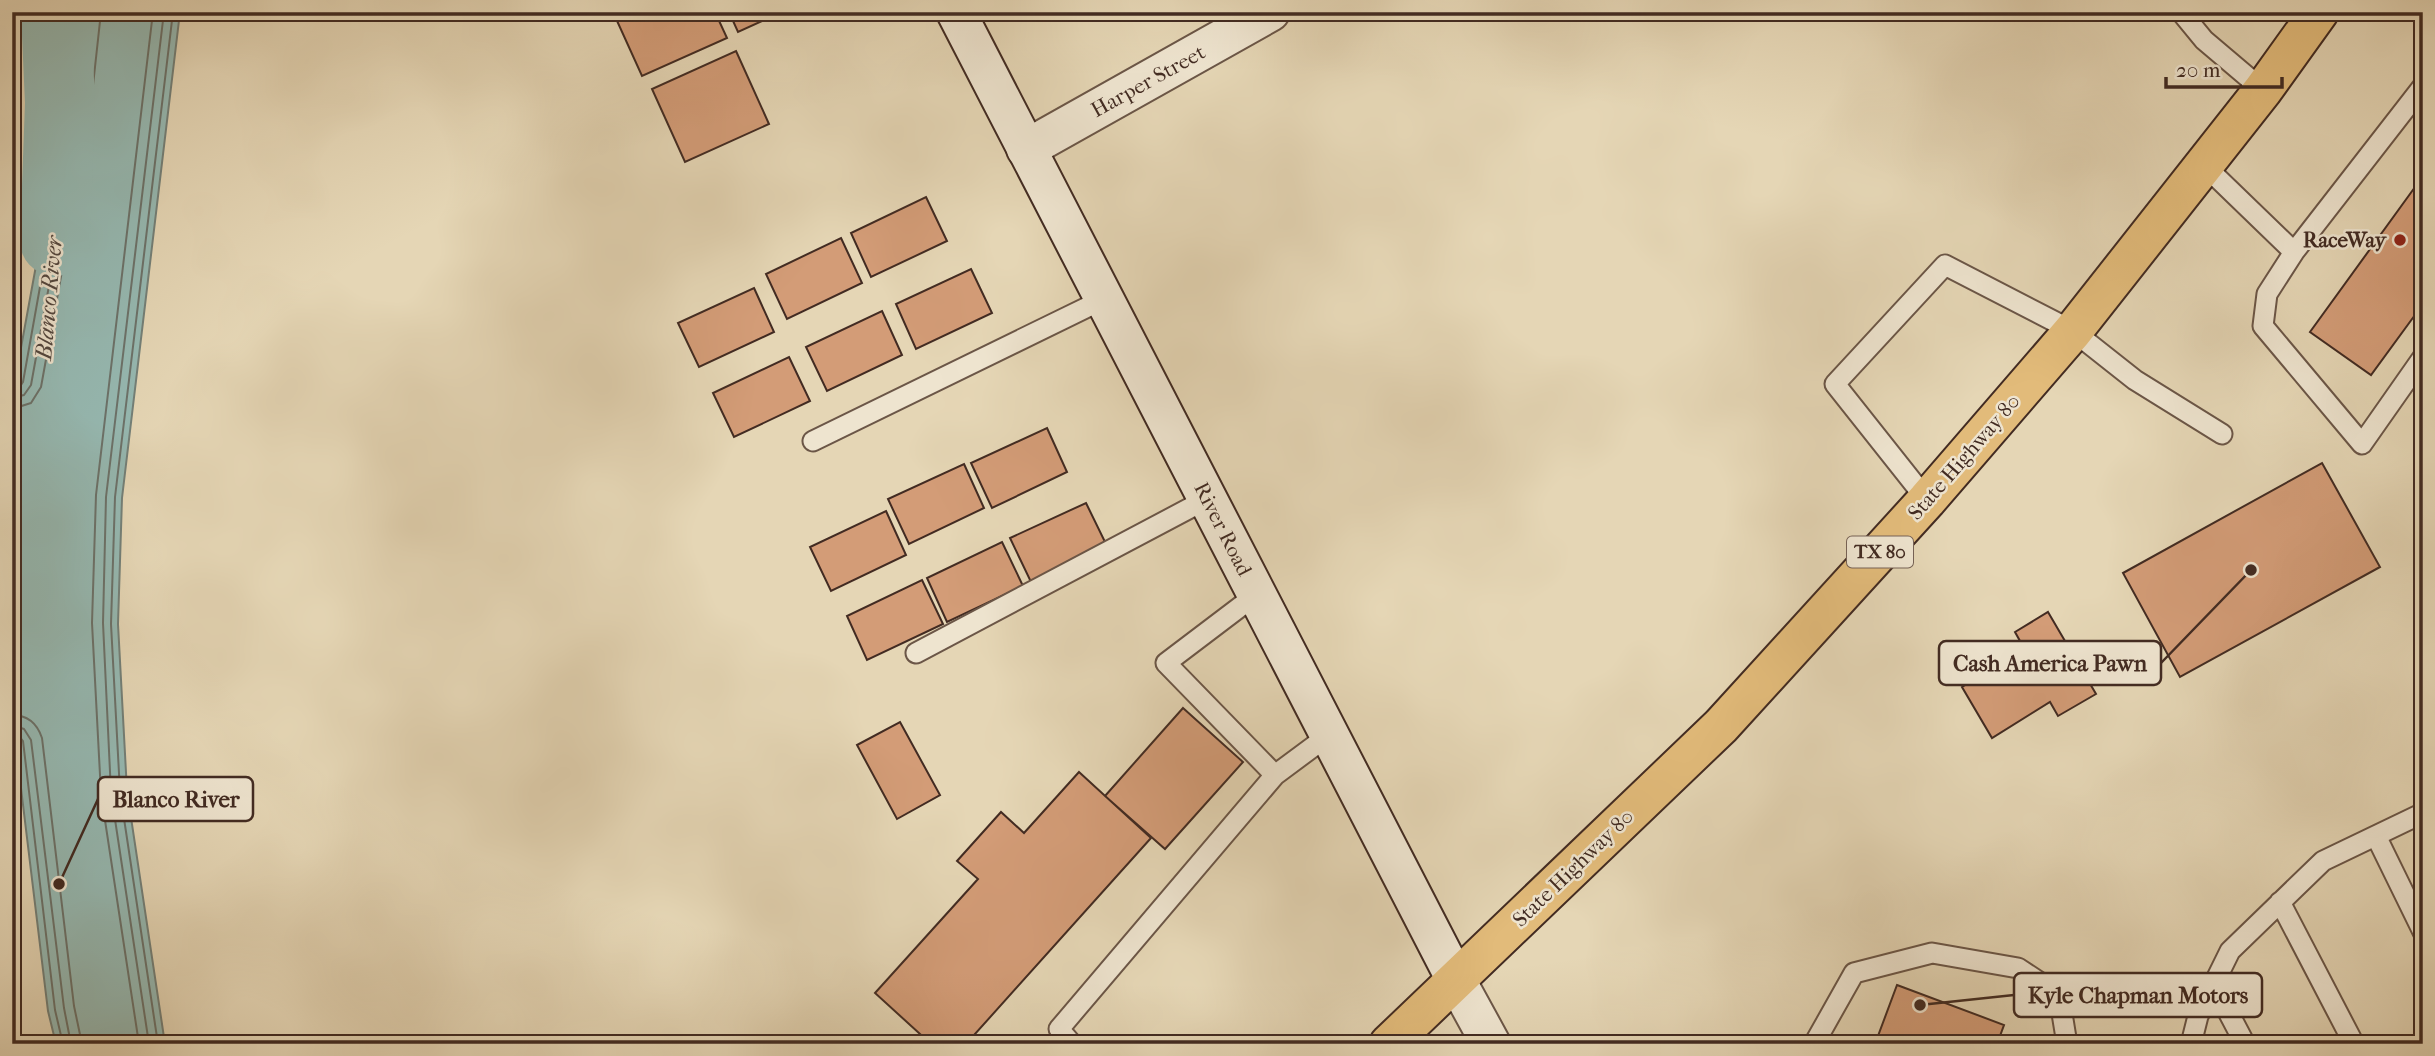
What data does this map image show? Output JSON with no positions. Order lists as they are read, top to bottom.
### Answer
{
  "streets": {
    "main road": ["State Highway 80", "TX 80"],
    "street": ["Harper Street", "River Road"]
  },
  "crossings": [
    ["Harper Street", "River Road"],
    ["State Highway 80", "River Road"]
  ],
  "water": ["Blanco River"],
  "places": [
    "RaceWay",
    "Cash America Pawn",
    "Blanco River",
    "Kyle Chapman Motors"
  ],
  "scale_bar": "20 m"
}
